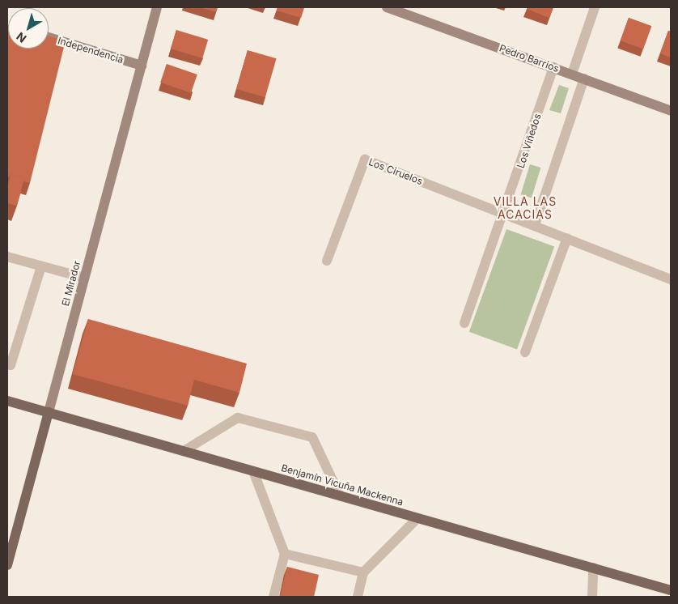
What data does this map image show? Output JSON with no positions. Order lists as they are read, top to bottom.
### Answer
{
  "streets": {
    "main road": [
      "Independencia",
      "Pedro Barrios",
      "El Mirador",
      "Benjamín Vicuña Mackenna"
    ],
    "street": ["Los Viñedos", "Los Ciruelos"]
  },
  "crossings": [
    ["Independencia", "El Mirador"],
    ["Pedro Barrios", "Los Viñedos"],
    ["Los Viñedos", "Los Ciruelos"],
    ["El Mirador", "Benjamín Vicuña Mackenna"]
  ],
  "districts": ["VILLA LAS ACACIAS"],
  "north": "bottom left"
}
